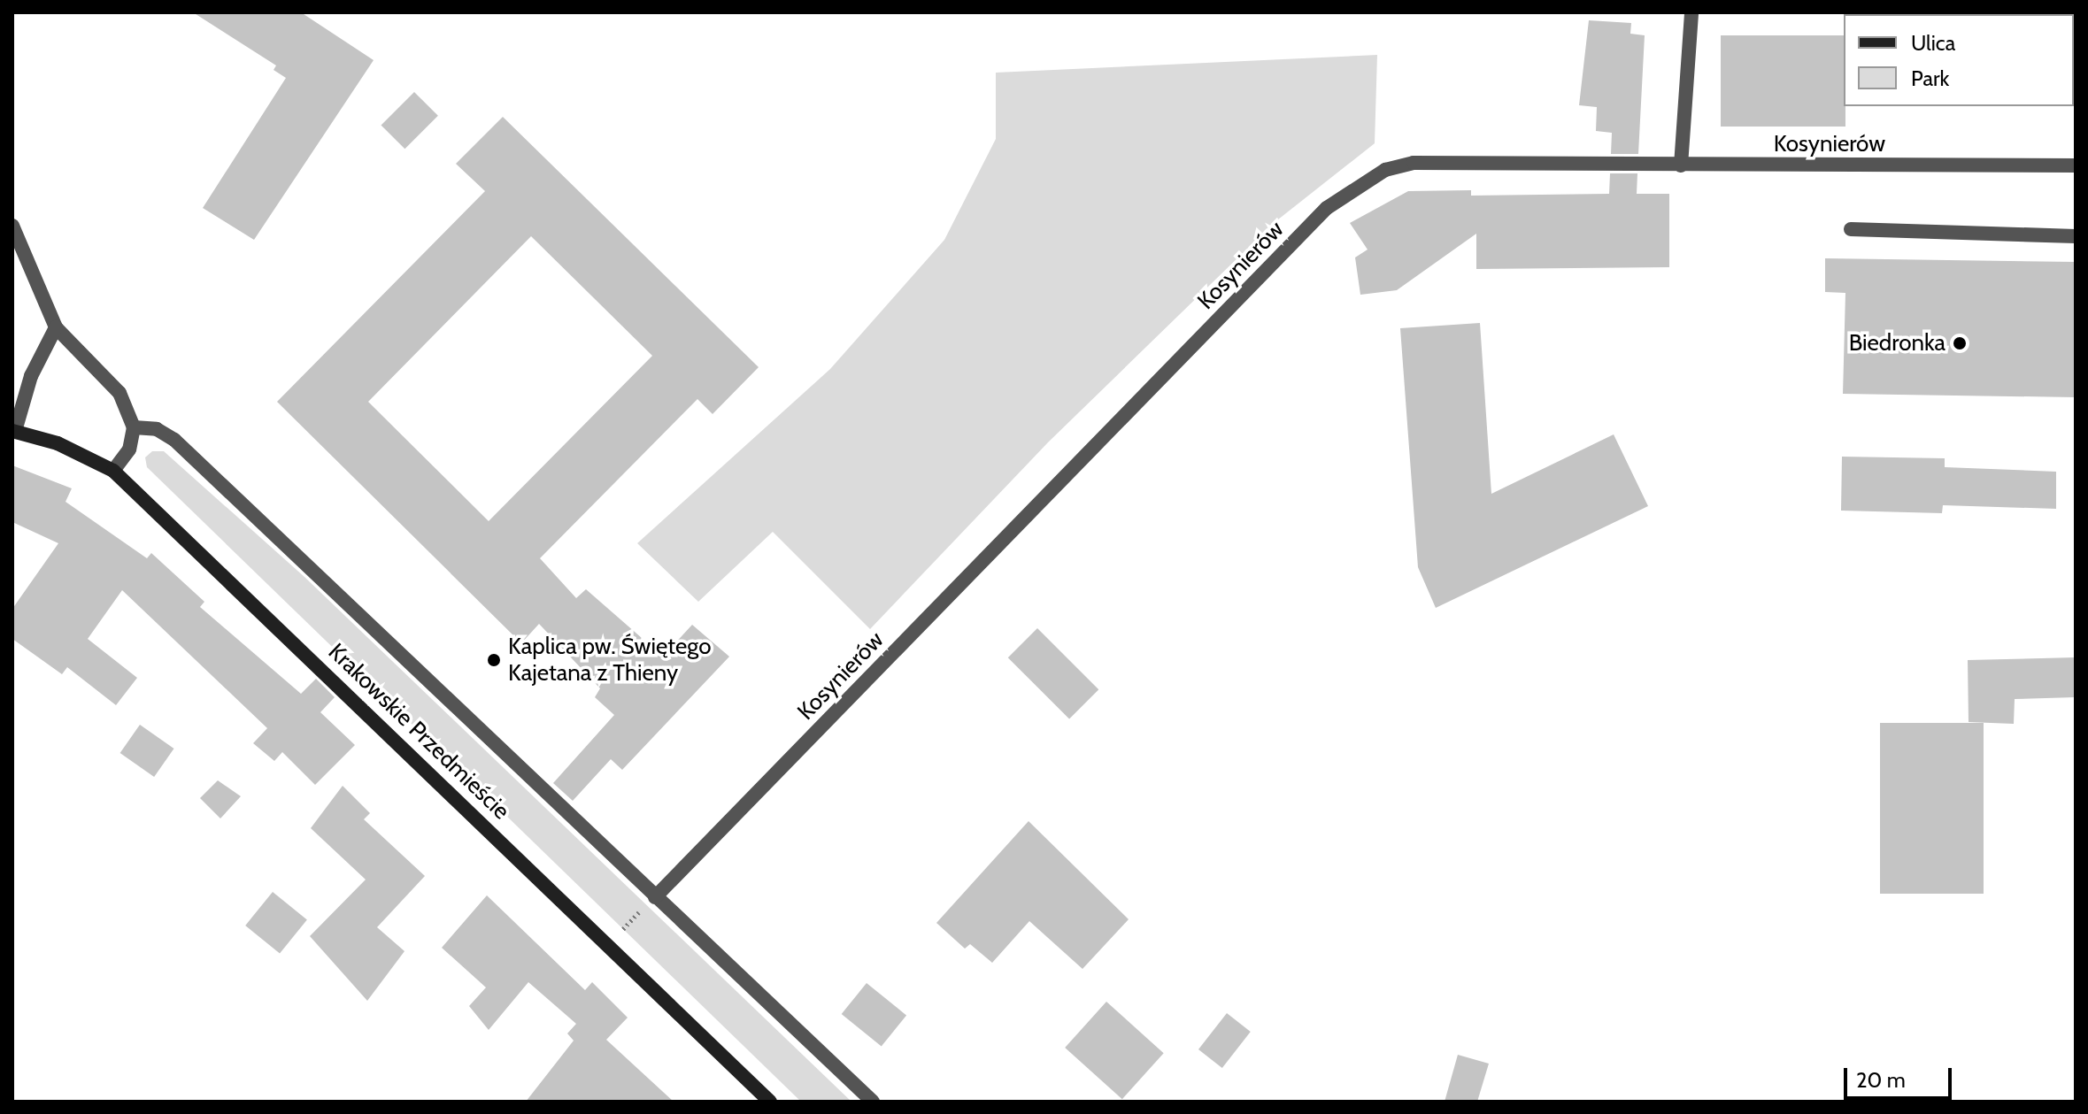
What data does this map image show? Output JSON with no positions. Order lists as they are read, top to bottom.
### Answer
{
  "streets": {
    "street": ["Kosynierów", "Krakowskie Przedmieście"]
  },
  "places": ["Biedronka", "Kaplica pw. Świętego Kajetana z Thieny"],
  "legend": ["Ulica", "Park"],
  "scale_bar": "20 m"
}
